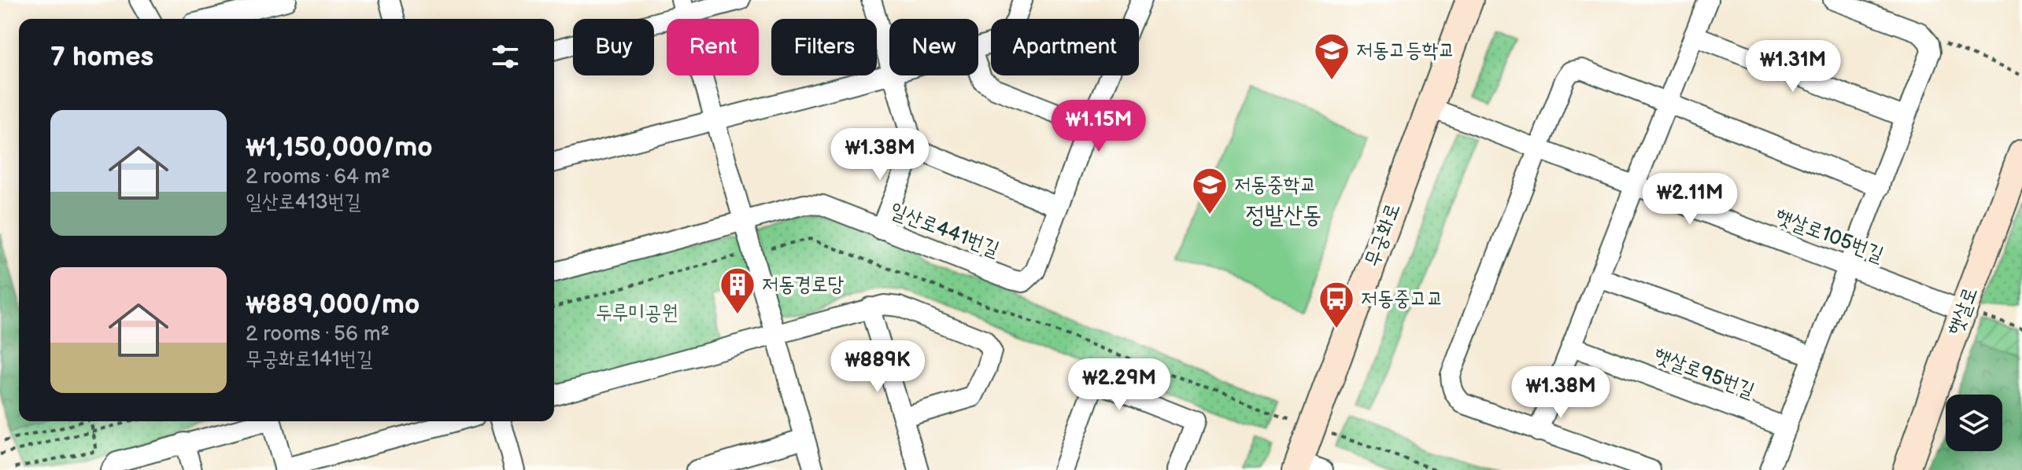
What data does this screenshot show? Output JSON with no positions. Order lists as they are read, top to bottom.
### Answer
{
  "streets": {
    "main road": ["무궁화로", "햇살로"],
    "street": ["일산로441번길", "햇살로105번길", "햇살로95번길"]
  },
  "crossings": [
    ["무궁화로", "햇살로105번길"],
    ["햇살로105번길", "햇살로"]
  ],
  "districts": ["정발산동"],
  "parks": ["두루미공원"],
  "places": {
    "school or university": ["저동고등학교", "저동중학교"],
    "building": ["저동경로당"],
    "bus stop": ["저동중고교"]
  },
  "page": {
    "chip": [
      "Buy",
      "Rent",
      "Filters",
      "New",
      "Apartment"
    ],
    "heading": "7 homes",
    "price": [
      "₩1.31M",
      "₩1.15M",
      "₩1.38M",
      "₩2.11M",
      "₩889K",
      "₩2.29M",
      "₩1.38M"
    ],
    "list": [
      {
        "name": "₩1,150,000/mo",
        "note": "2 rooms · 64 m² · 일산로413번길"
      },
      {
        "name": "₩889,000/mo",
        "note": "2 rooms · 56 m² · 무궁화로141번길"
      }
    ]
  }
}
